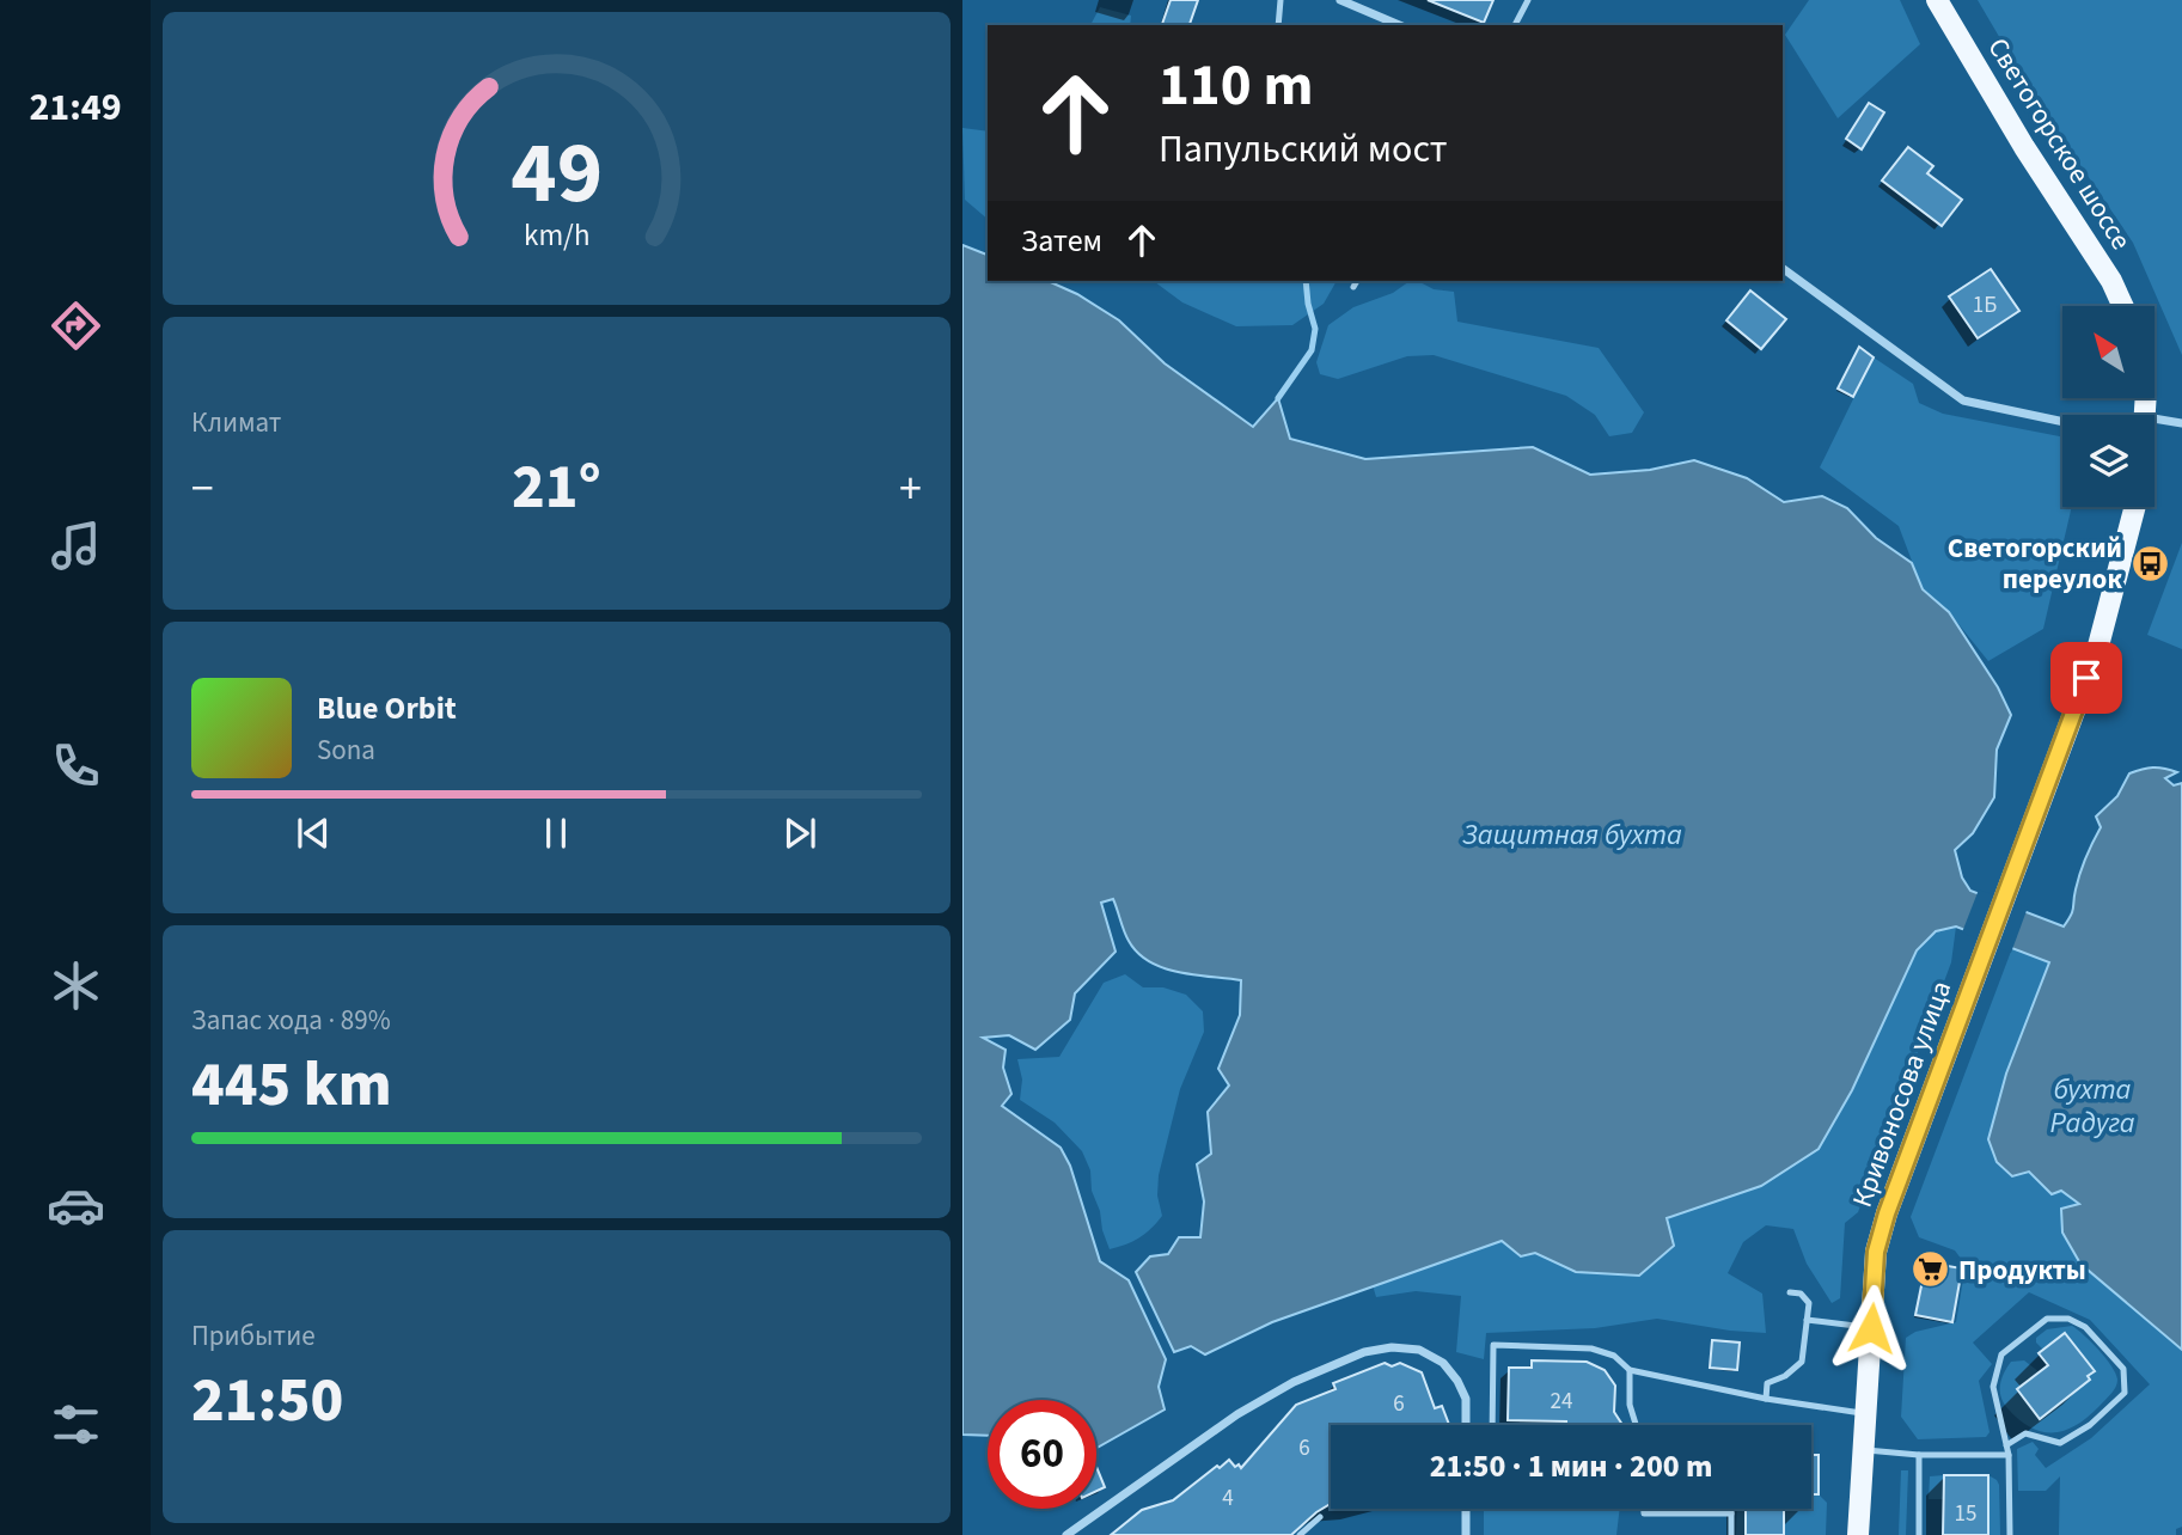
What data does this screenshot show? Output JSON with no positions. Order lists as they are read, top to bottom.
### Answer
{
  "streets": {
    "main road": ["Светогорское шоссе", "Кривоносова улица"]
  },
  "water": ["Защитная бухта", "бухта Радуга"],
  "places": {
    "bus stop": ["Светогорский переулок"],
    "supermarket": ["Продукты"]
  },
  "house_numbers": [
    "1Б",
    "24",
    "6",
    "6",
    "4",
    "15"
  ],
  "north": "top left",
  "page": {
    "tabs": "21:49",
    "turn": ["110 m", "Папульский мост"],
    "then": "Затем",
    "tile": [
      "Климат",
      ["Запас хода · 89%", "445 km"],
      ["Прибытие", "21:50"]
    ],
    "heat": ["−", "21°", "+"],
    "song": ["Blue Orbit", "Sona"],
    "limit": "60",
    "trip": "21:50 · 1 мин · 200 m",
    "gauge": ["49", "km/h"]
  }
}
